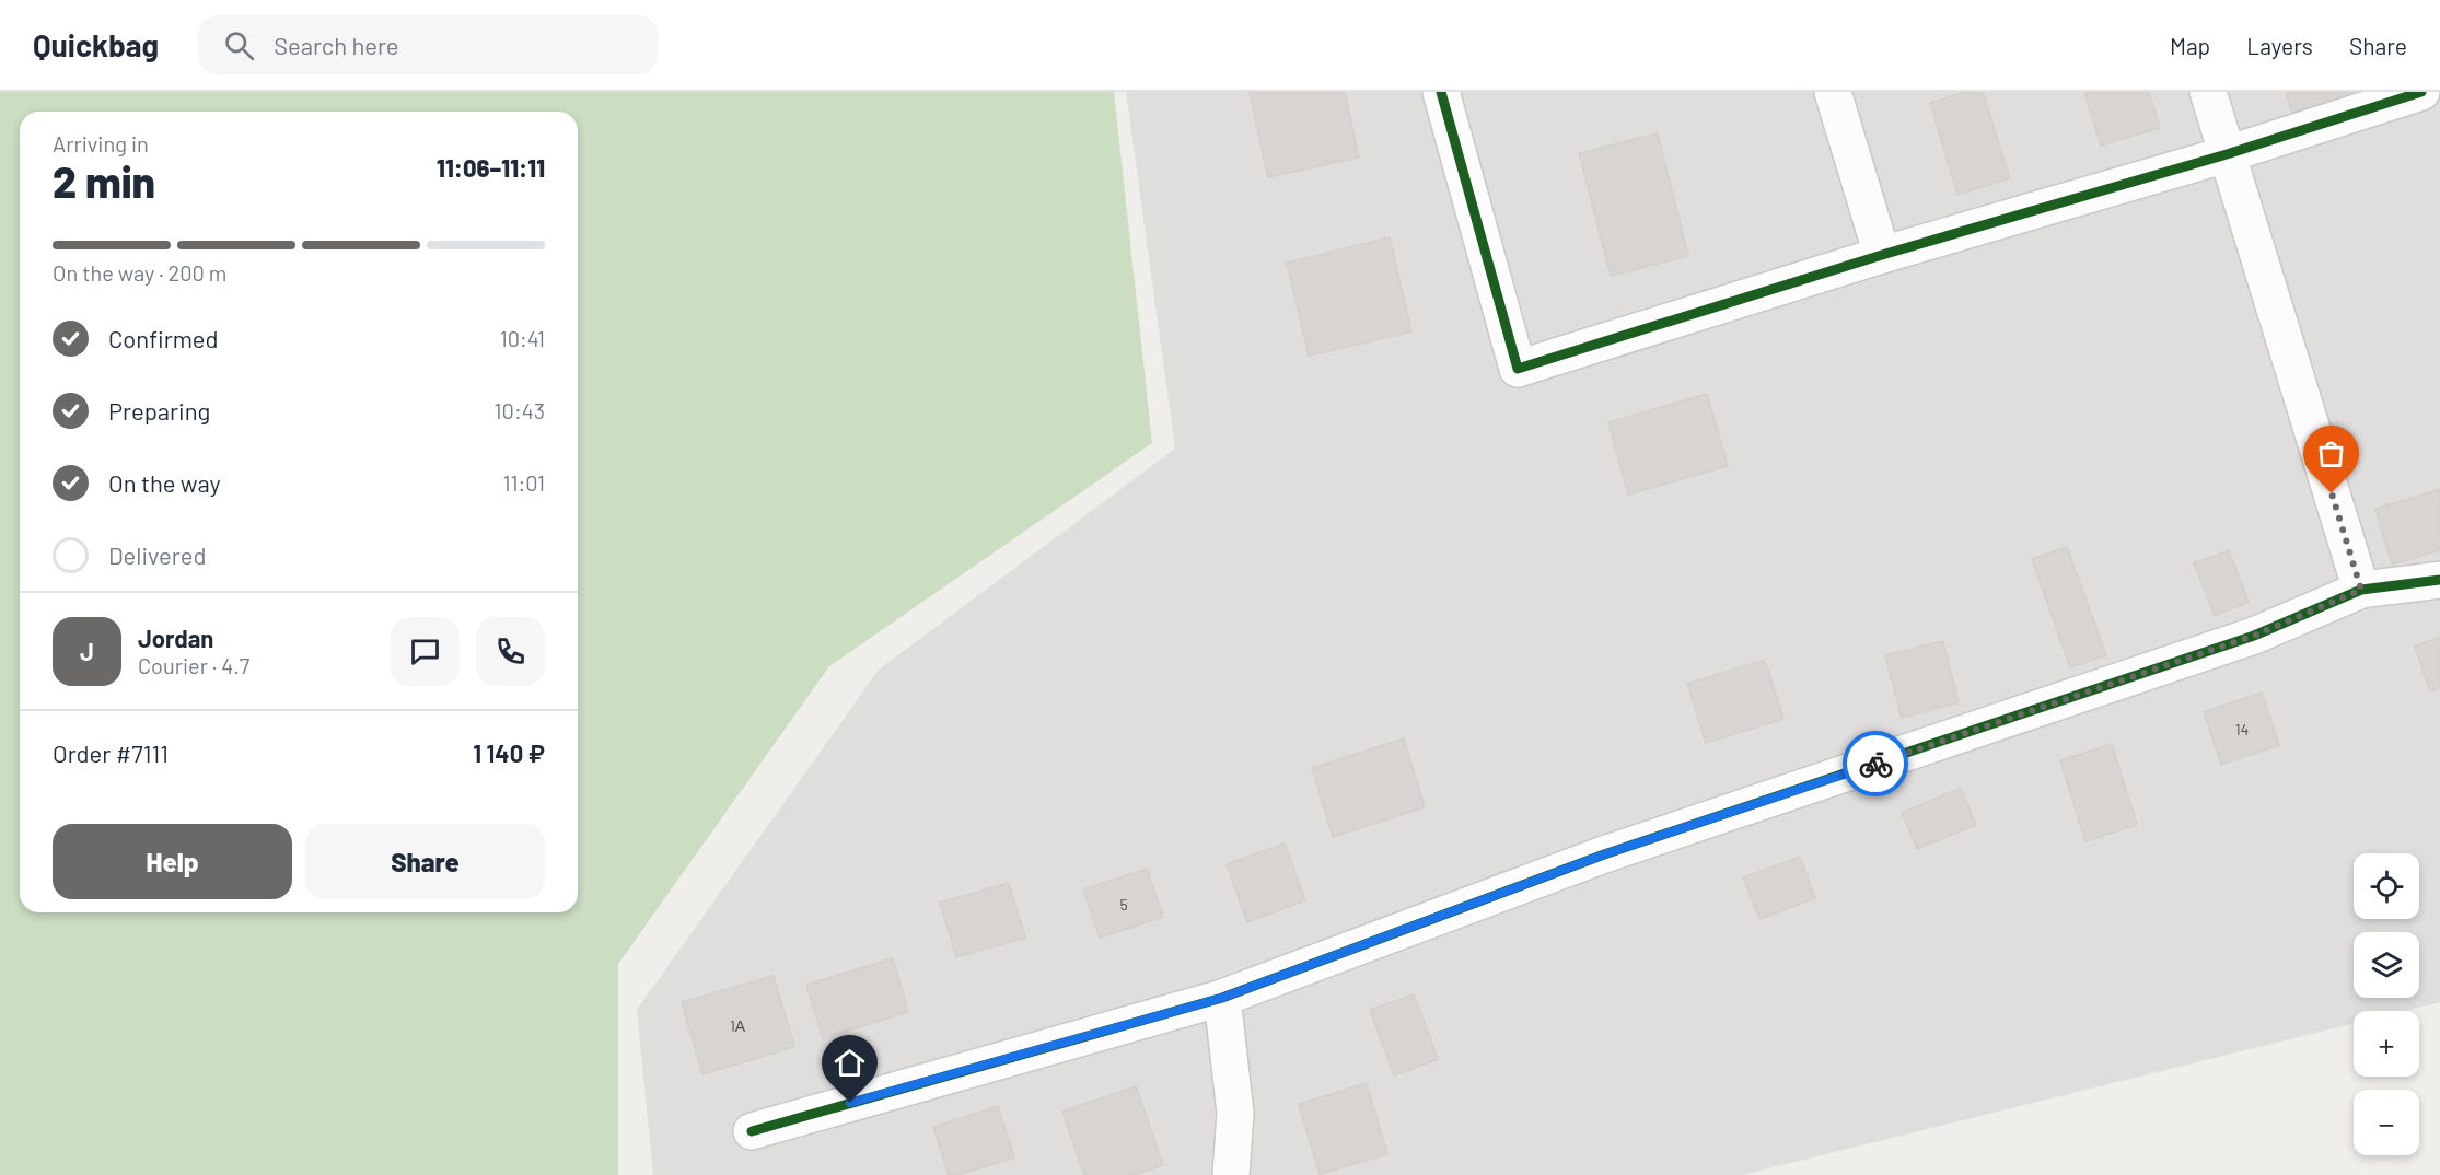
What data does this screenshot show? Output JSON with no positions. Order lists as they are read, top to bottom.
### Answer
{
  "house_numbers": ["14", "5", "1А"],
  "page": {
    "header": "Quickbag",
    "search": "Search here",
    "nav": ["Map", "Layers", "Share"],
    "heading": ["2 min", "Arriving in", "11:06–11:11"],
    "panel": [
      "Jordan",
      "Courier · 4.7",
      "Order #7111",
      "1 140 ₽"
    ],
    "bar": "On the way · 200 m",
    "list": [
      ["Confirmed", "10:41"],
      ["Preparing", "10:43"],
      ["On the way", "11:01"],
      "Delivered"
    ],
    "round": "J",
    "buttons": ["Help", "Share"],
    "map_buttons": ["+", "−"]
  }
}
